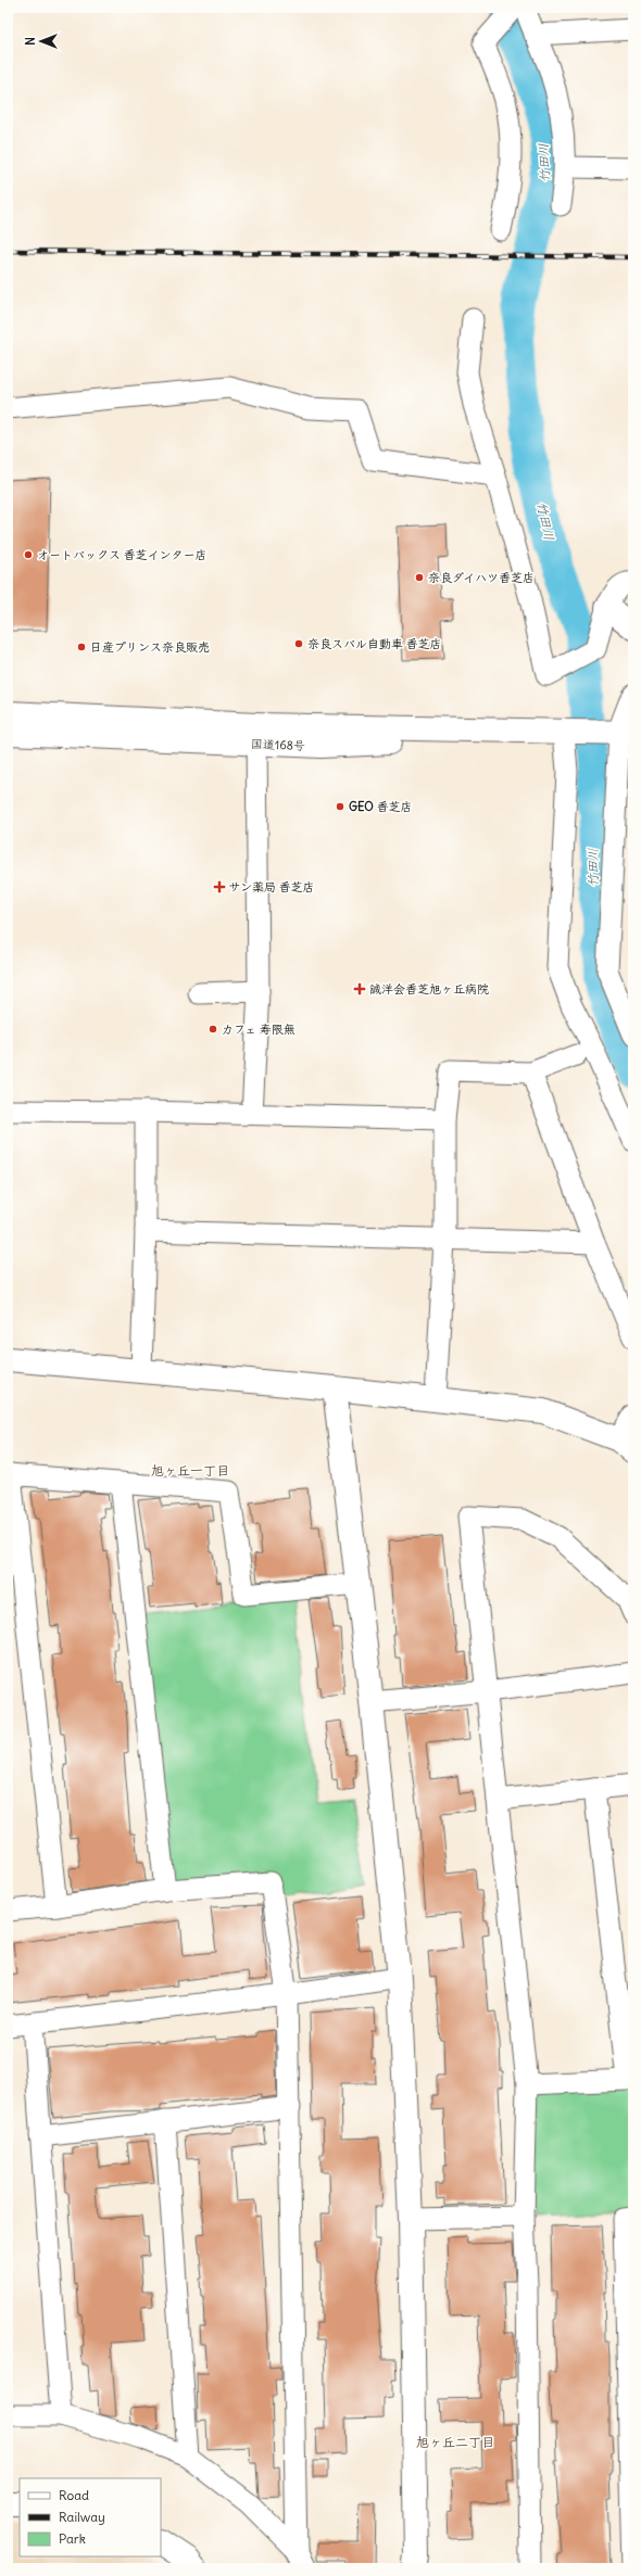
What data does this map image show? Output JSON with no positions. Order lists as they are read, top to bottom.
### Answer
{
  "streets": {
    "main road": ["国道168号"]
  },
  "districts": ["旭ヶ丘一丁目", "旭ヶ丘二丁目"],
  "water": ["竹田川"],
  "places": {
    "other": [
      "オートバックス 香芝インター店",
      "奈良ダイハツ香芝店",
      "奈良スバル自動車 香芝店",
      "日産プリンス奈良販売",
      "GEO 香芝店",
      "カフェ 寿限無"
    ],
    "health": ["サン薬局 香芝店", "誠洋会香芝旭ヶ丘病院"]
  },
  "legend": ["Road", "Railway", "Park"],
  "north": "left"
}
